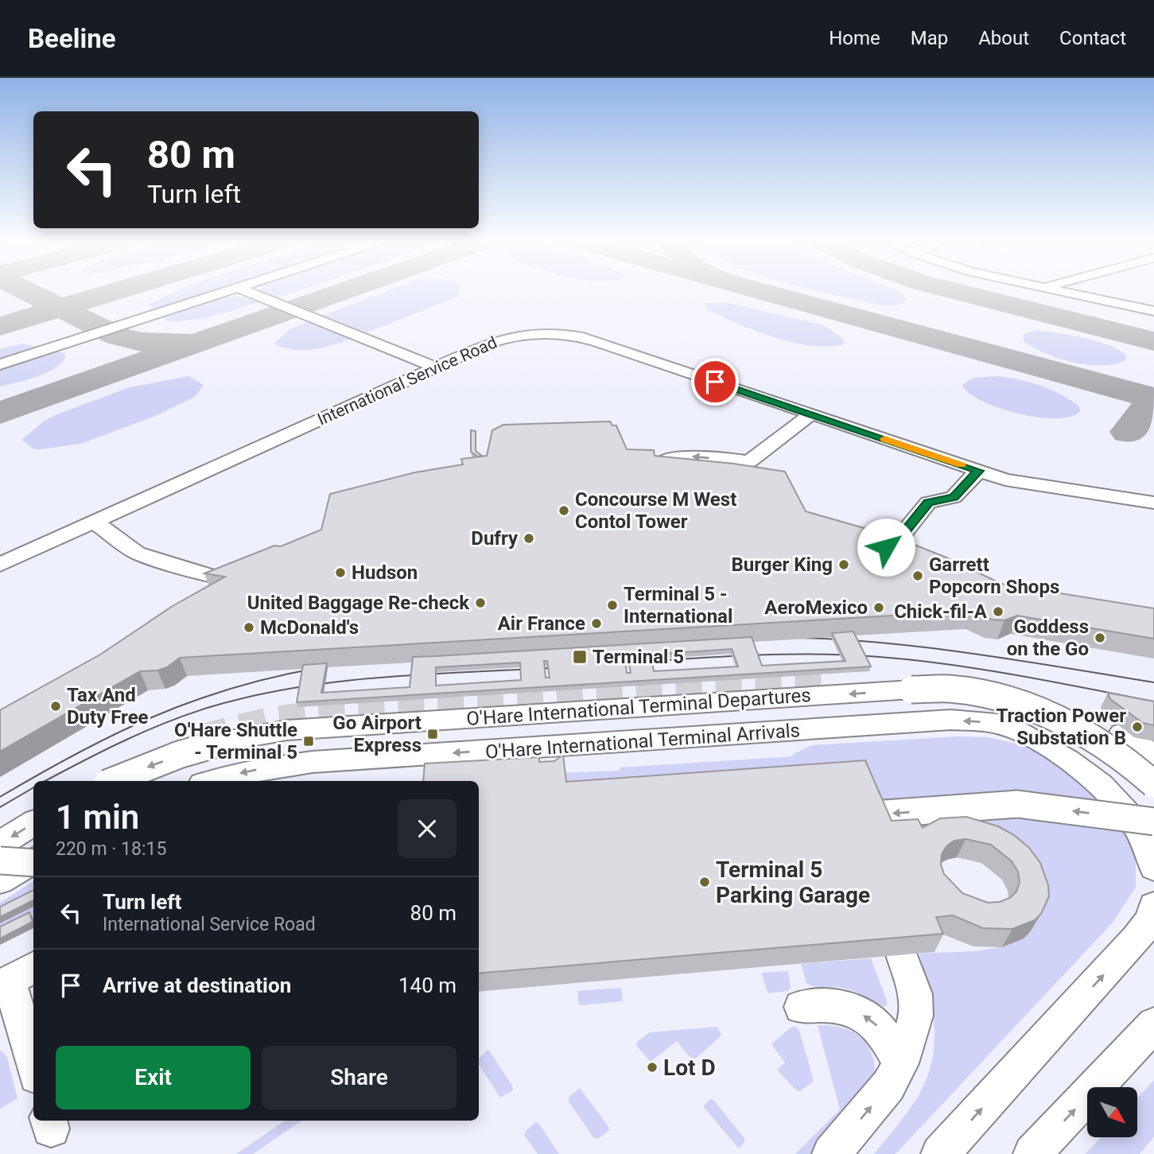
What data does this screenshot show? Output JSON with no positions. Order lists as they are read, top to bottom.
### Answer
{
  "streets": {
    "street": ["International Service Road", "O'Hare International Terminal Departures", "O'Hare International Terminal Arrivals"]
  },
  "one_way": ["O'Hare International Terminal Arrivals"],
  "places": {
    "other": [
      "Concourse M West Contol Tower",
      "Dufry",
      "Burger King",
      "Hudson",
      "Garrett Popcorn Shops",
      "United Baggage Re-check",
      "Terminal 5 - International",
      "AeroMexico",
      "Chick-fil-A",
      "Air France",
      "McDonald's",
      "Goddess on the Go",
      "Tax And Duty Free",
      "Traction Power Substation B",
      "Terminal 5 Parking Garage",
      "Lot D"
    ],
    "transit": ["Terminal 5", "Go Airport Express", "O'Hare Shuttle - Terminal 5"]
  },
  "north": "bottom right",
  "page": {
    "header": "Beeline",
    "nav": [
      "Home",
      "Map",
      "About",
      "Contact"
    ],
    "turn": ["80 m", "Turn left"],
    "heading": ["1 min", "220 m · 18:15"],
    "list": [
      {
        "name": "Turn left",
        "note": "International Service Road",
        "value": "80 m"
      },
      {
        "name": "Arrive at destination",
        "value": "140 m"
      }
    ],
    "buttons": ["Exit", "Share"]
  }
}
